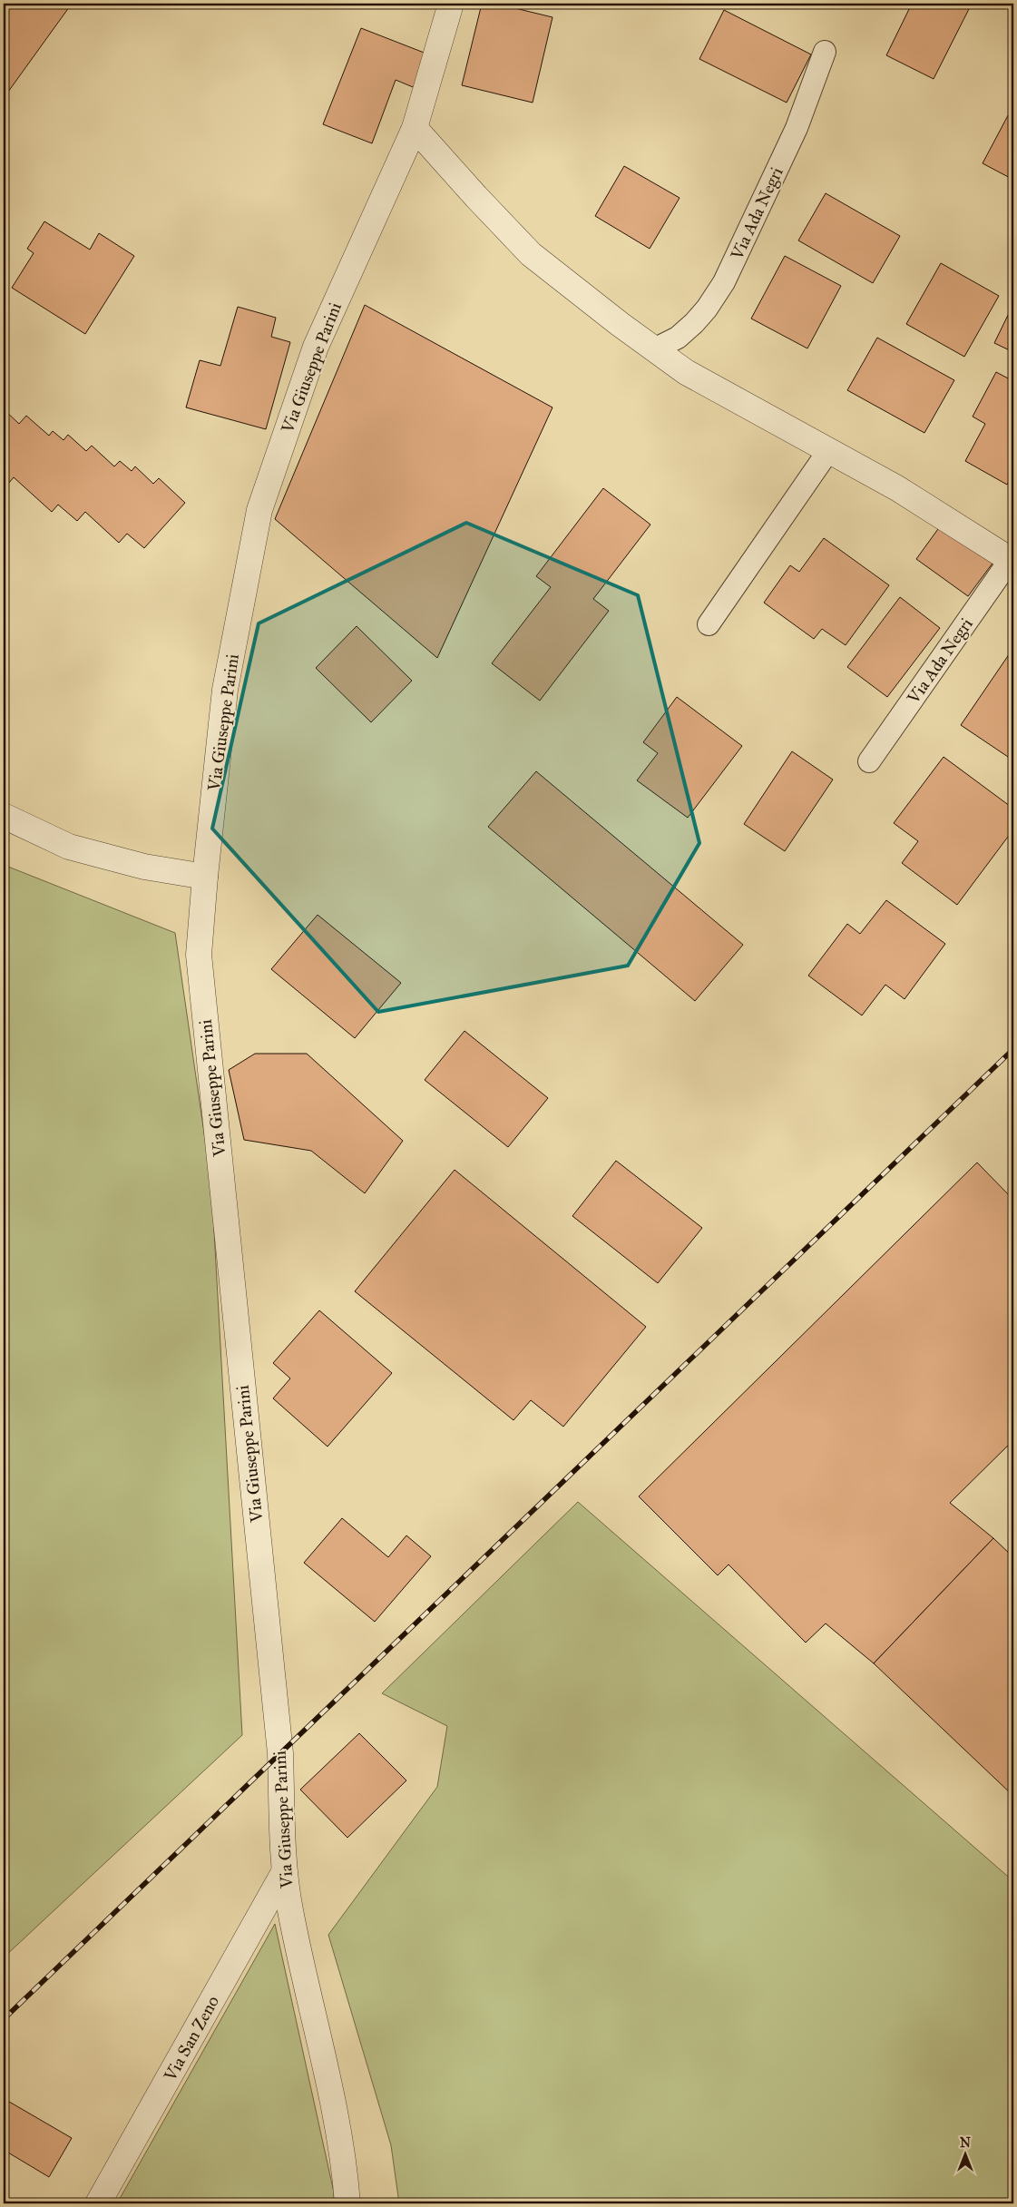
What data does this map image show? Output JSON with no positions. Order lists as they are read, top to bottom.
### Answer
{
  "streets": {
    "street": ["Via Ada Negri", "Via Giuseppe Parini", "Via San Zeno"]
  },
  "crossings": [
    ["Via Ada Negri", "Via Giuseppe Parini"],
    ["Via Giuseppe Parini", "Via San Zeno"]
  ],
  "north": "top"
}
